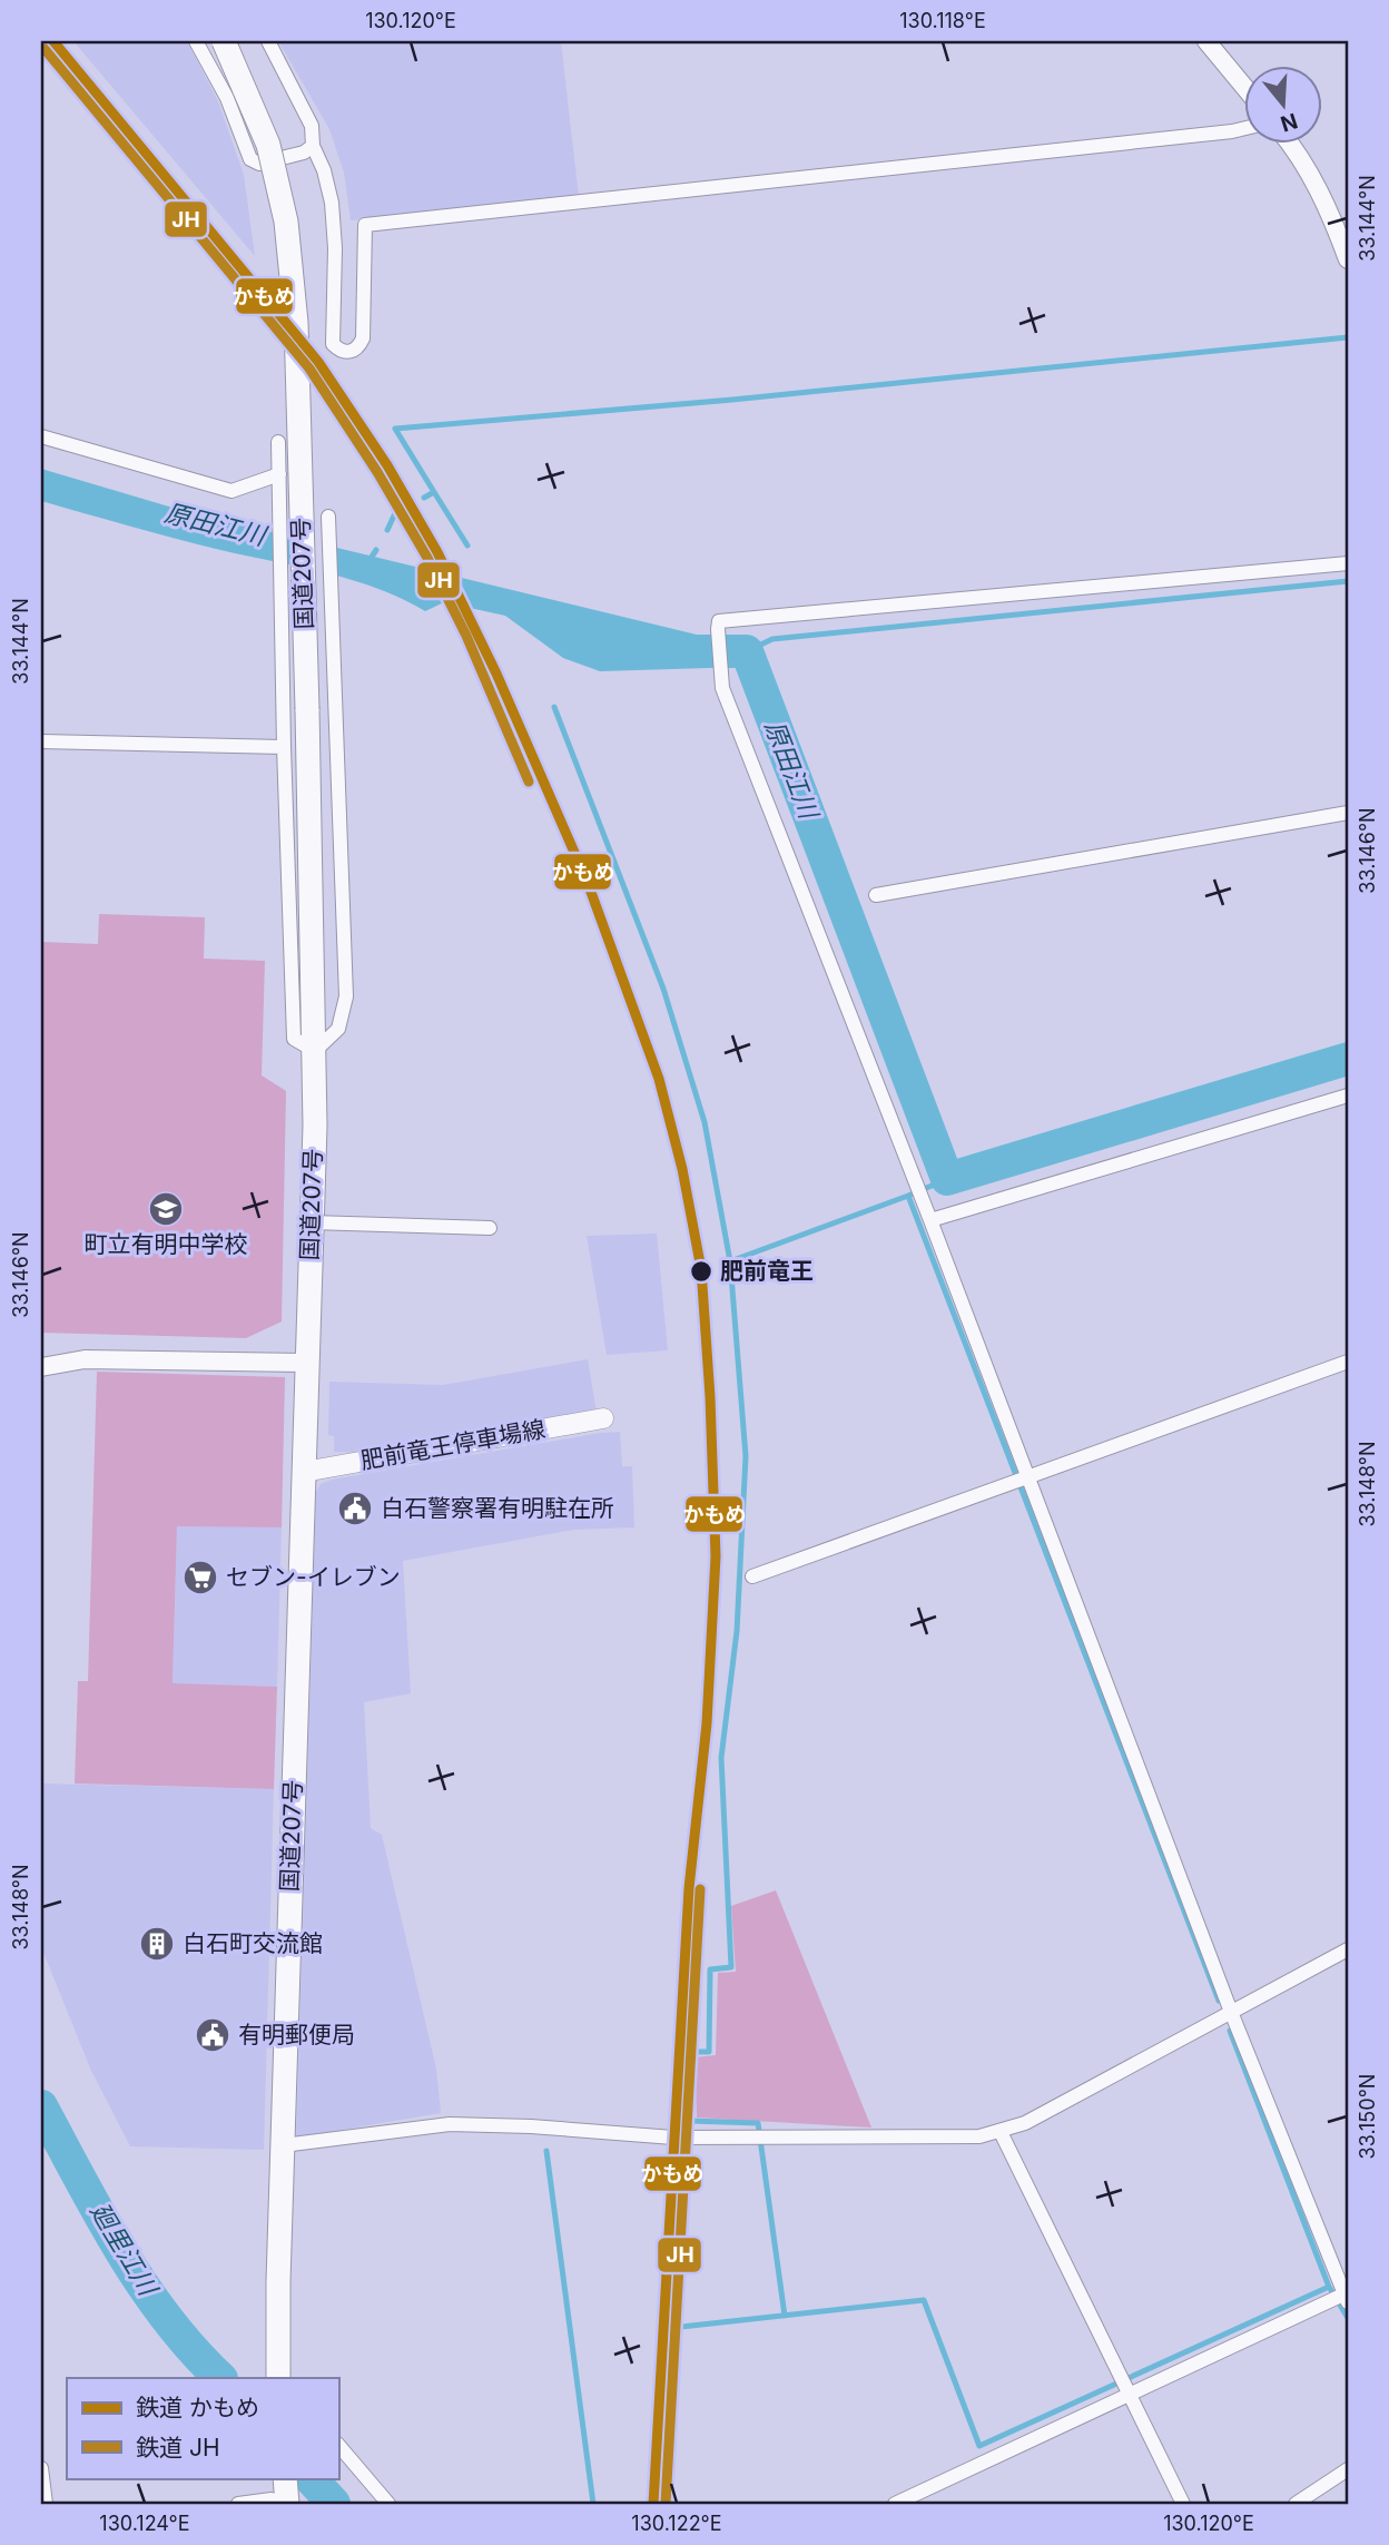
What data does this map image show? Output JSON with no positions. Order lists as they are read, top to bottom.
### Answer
{
  "streets": {
    "highway": ["国道207号"],
    "main road": ["肥前竜王停車場線"]
  },
  "crossings": [
    ["国道207号", "肥前竜王停車場線"]
  ],
  "water": ["原田江川", "廻里江川"],
  "places": {
    "school or university": ["町立有明中学校"],
    "other": ["肥前竜王"],
    "public building": ["白石警察署有明駐在所", "有明郵便局"],
    "supermarket": ["セブン-イレブン"],
    "building": ["白石町交流館"]
  },
  "lines": ["rail line かもめ", "rail line JH"],
  "legend": ["鉄道 かもめ", "鉄道 JH"],
  "north": "bottom",
  "coordinates": [
    "130.120°E",
    "130.118°E",
    "33.144°N",
    "33.146°N",
    "33.148°N",
    "33.150°N",
    "130.124°E",
    "130.122°E"
  ]
}
